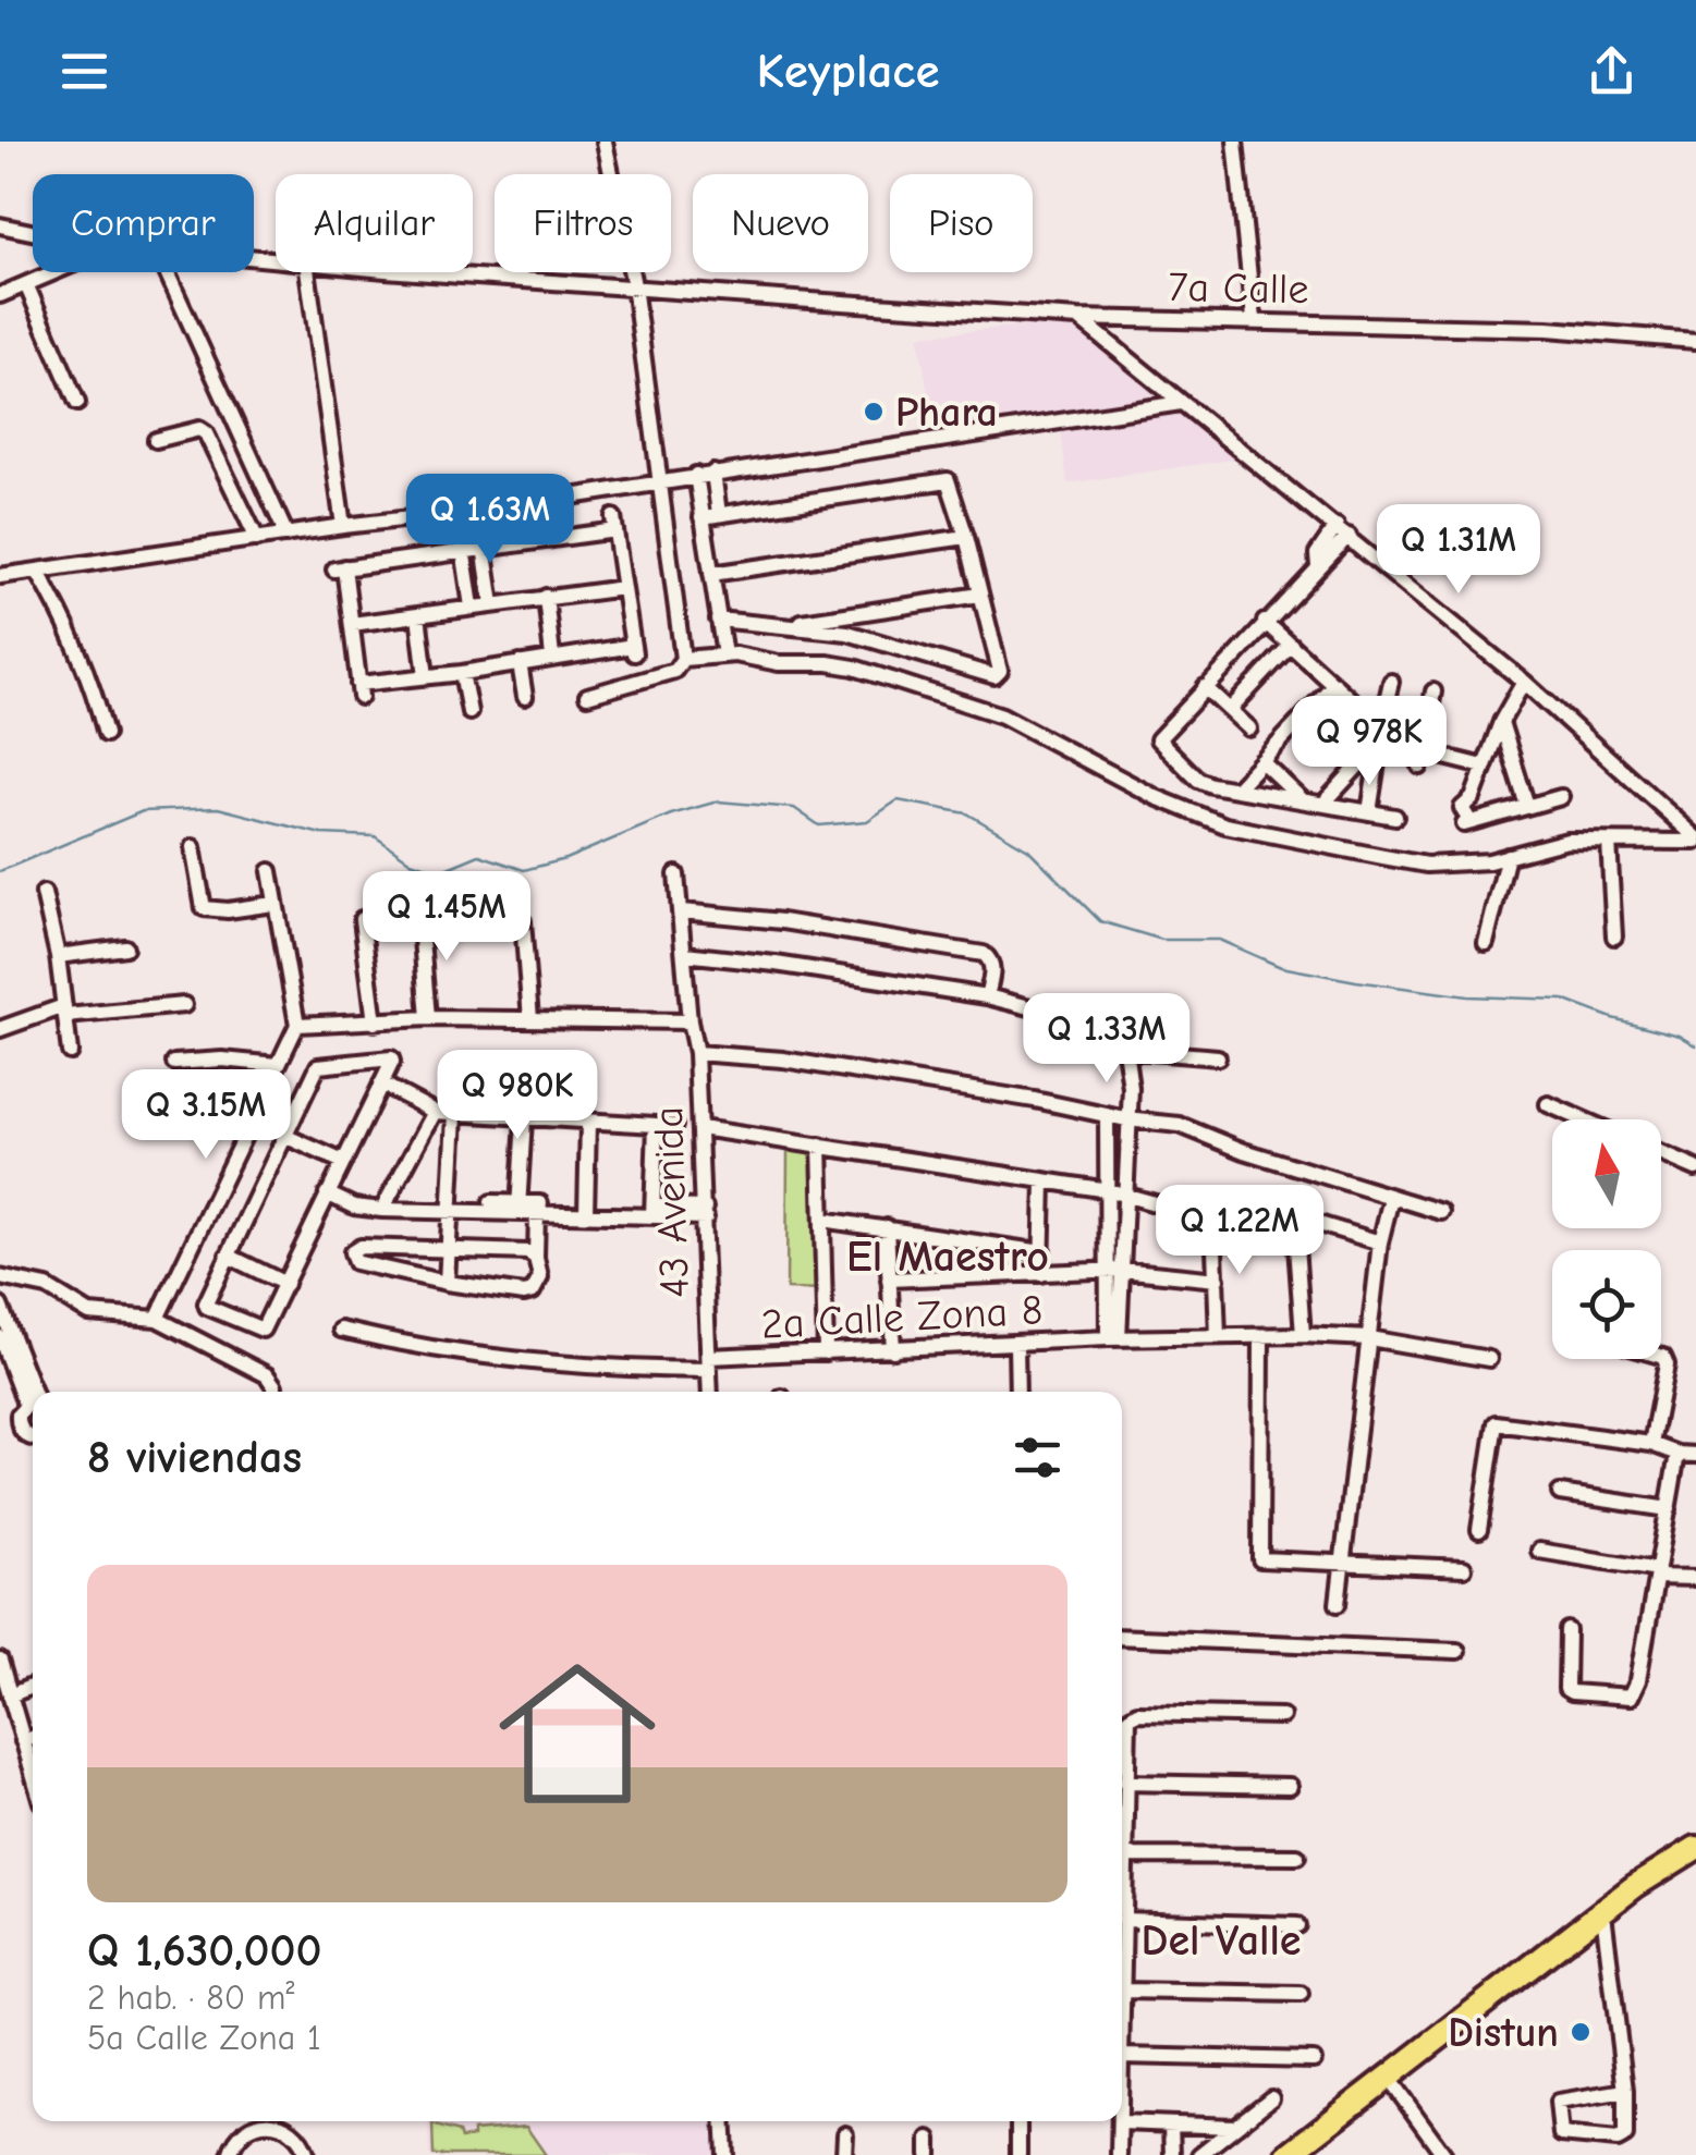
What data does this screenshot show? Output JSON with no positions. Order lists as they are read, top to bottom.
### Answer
{
  "streets": {
    "street": ["7a Calle", "43 Avenida", "2a Calle Zona 8"]
  },
  "crossings": [
    ["43 Avenida", "2a Calle Zona 8"]
  ],
  "districts": ["El Maestro", "Del Valle"],
  "places": ["Phara", "Distun"],
  "north": "top",
  "page": {
    "header": "Keyplace",
    "chip": [
      "Comprar",
      "Alquilar",
      "Filtros",
      "Nuevo",
      "Piso"
    ],
    "price": [
      "Q 1.63M",
      "Q 1.31M",
      "Q 978K",
      "Q 1.45M",
      "Q 1.33M",
      "Q 980K",
      "Q 3.15M",
      "Q 1.22M"
    ],
    "heading": "8 viviendas",
    "list": [
      {
        "name": "Q 1,630,000",
        "note": "2 hab. · 80 m² · 5a Calle Zona 1"
      }
    ]
  }
}
